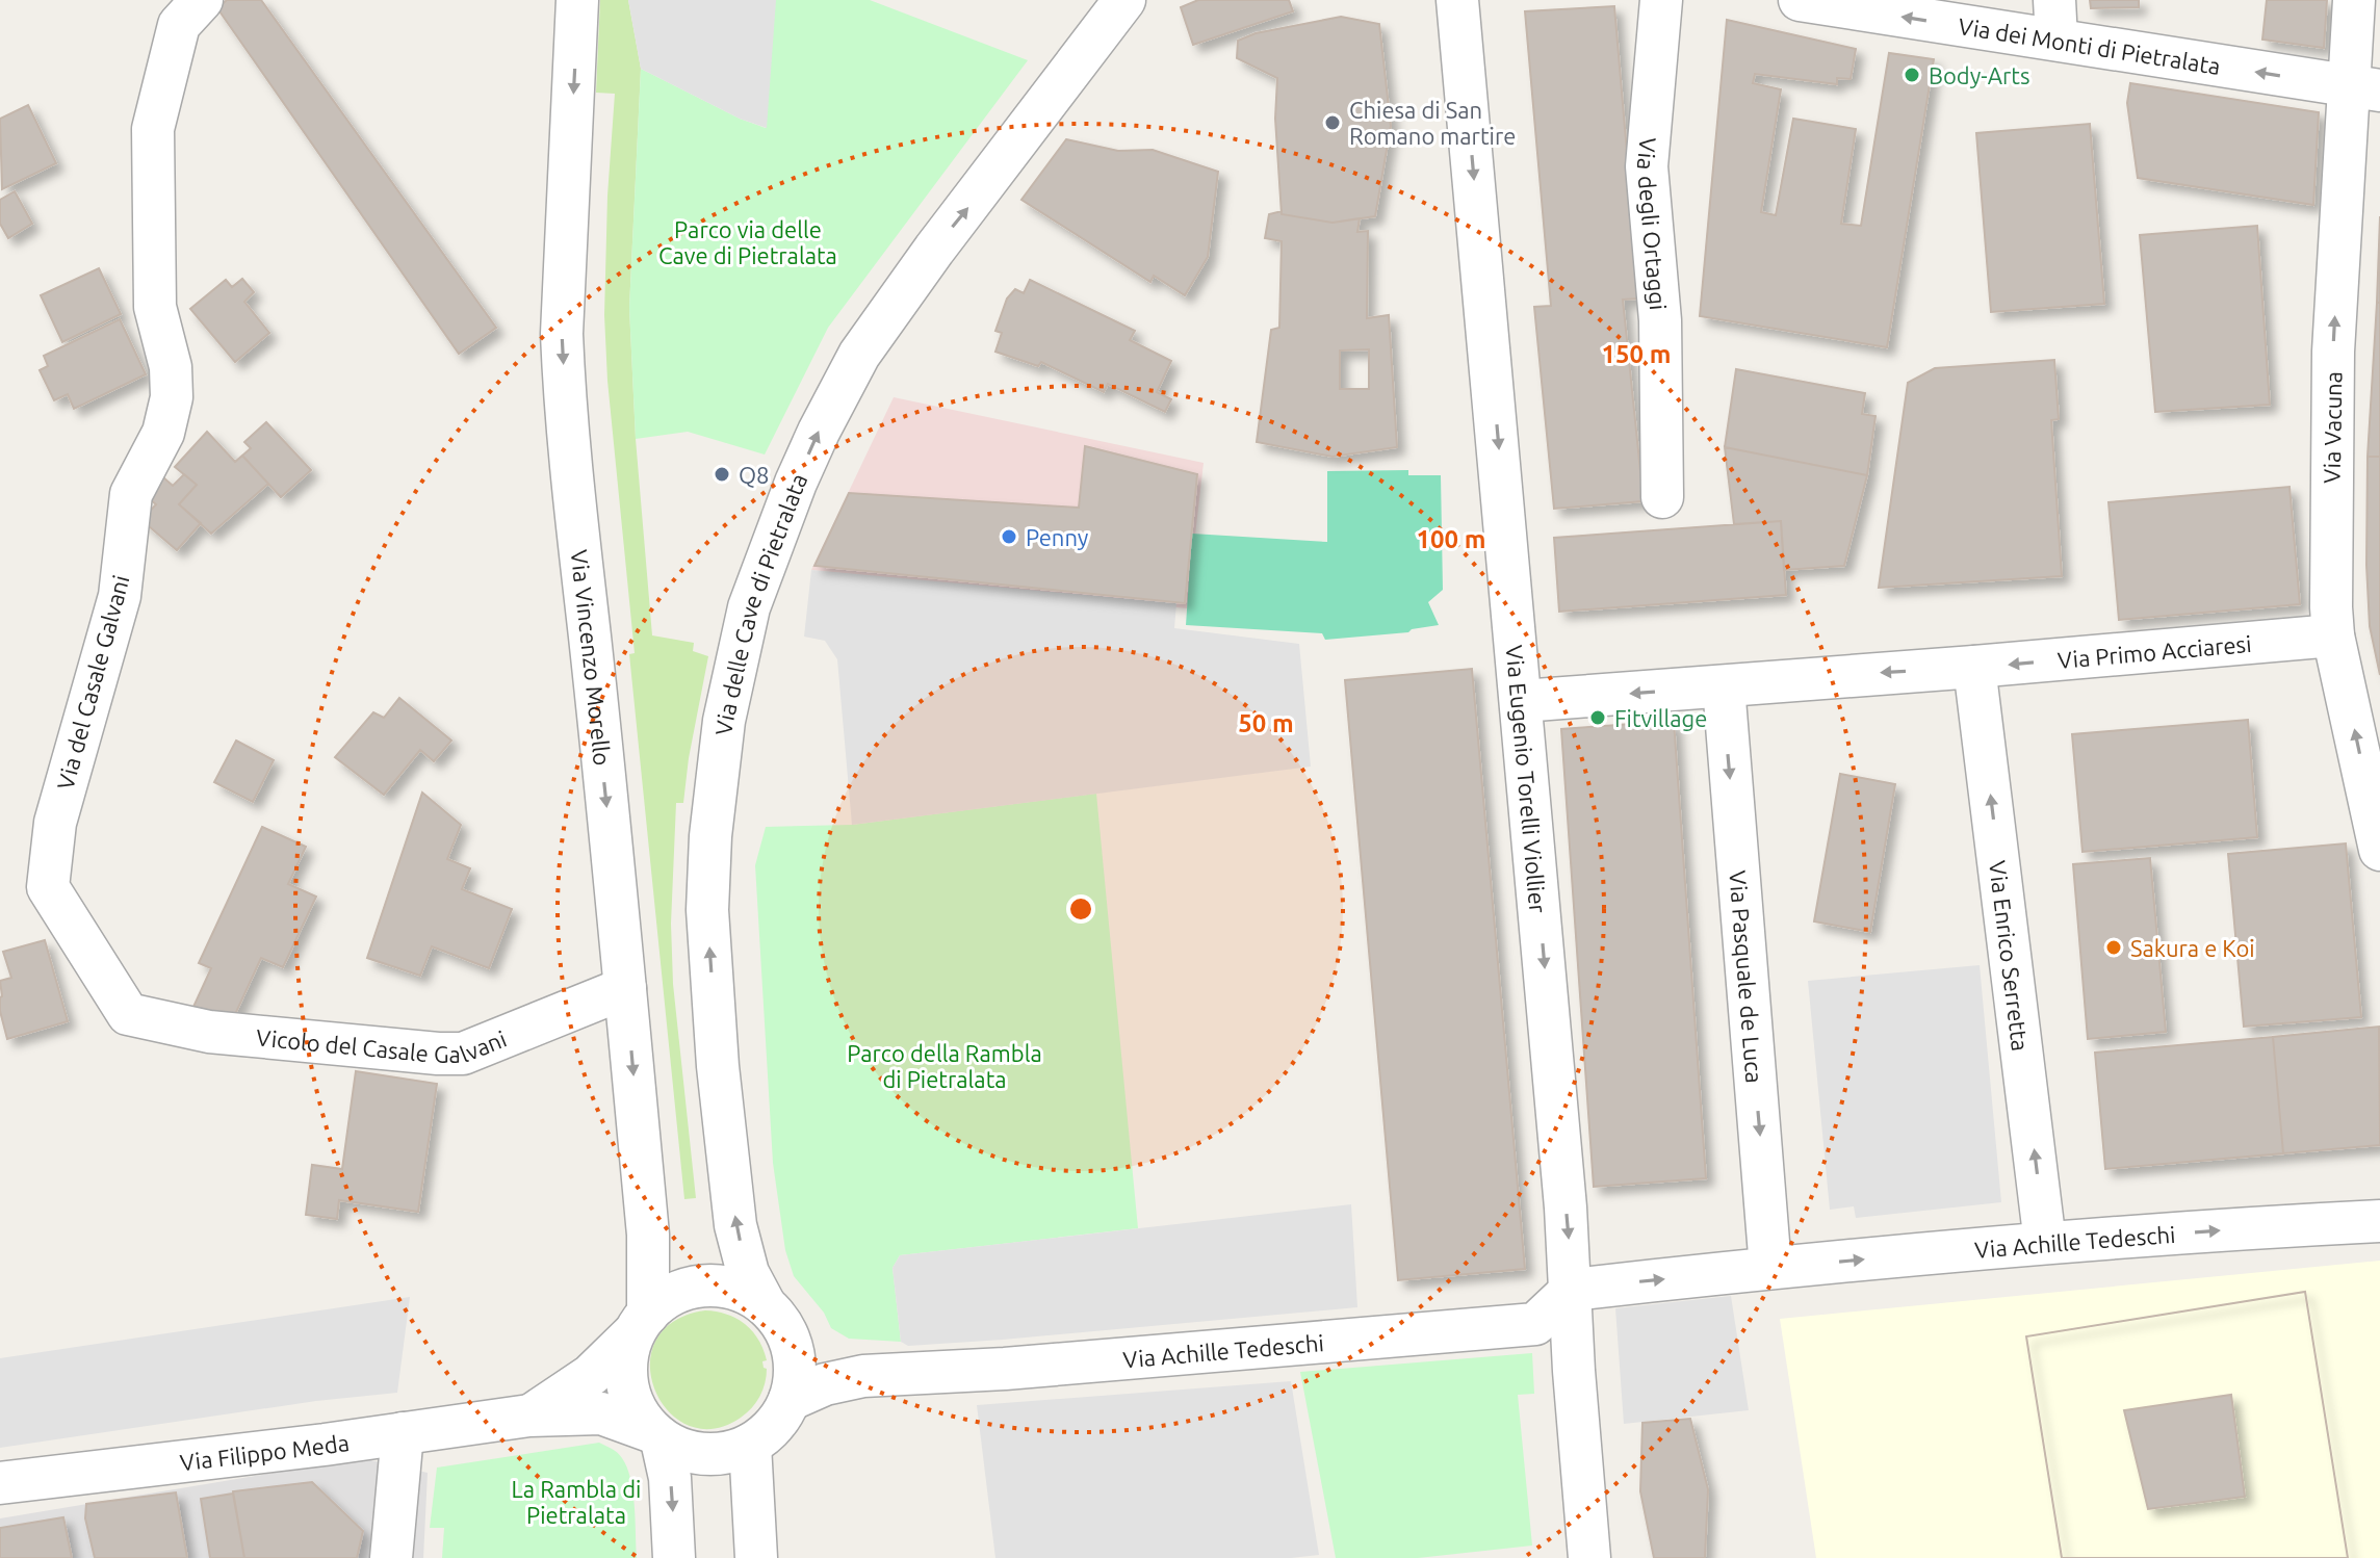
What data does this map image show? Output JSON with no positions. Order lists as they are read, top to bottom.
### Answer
{
  "streets": {
    "street": [
      "Via dei Monti di Pietralata",
      "Via degli Ortaggi",
      "Via Vacuna",
      "Via delle Cave di Pietralata",
      "Via Primo Acciaresi",
      "Via Vincenzo Morello",
      "Via del Casale Galvani",
      "Via Eugenio Torelli Viollier",
      "Via Enrico Serretta",
      "Via Pasquale de Luca",
      "Vicolo del Casale Galvani",
      "Via Achille Tedeschi",
      "Via Filippo Meda"
    ]
  },
  "crossings": [
    ["Via dei Monti di Pietralata", "Via Vacuna"],
    ["Via Vacuna", "Via Primo Acciaresi"],
    ["Via delle Cave di Pietralata", "Via Vincenzo Morello"],
    ["Via delle Cave di Pietralata", "Via Achille Tedeschi"],
    ["Via delle Cave di Pietralata", "Via Filippo Meda"],
    ["Via Primo Acciaresi", "Via Enrico Serretta"],
    ["Via Primo Acciaresi", "Via Pasquale de Luca"],
    ["Via Vincenzo Morello", "Vicolo del Casale Galvani"],
    ["Via Vincenzo Morello", "Via Achille Tedeschi"],
    ["Via Vincenzo Morello", "Via Filippo Meda"],
    ["Via del Casale Galvani", "Vicolo del Casale Galvani"],
    ["Via Eugenio Torelli Viollier", "Via Achille Tedeschi"],
    ["Via Enrico Serretta", "Via Achille Tedeschi"],
    ["Via Pasquale de Luca", "Via Achille Tedeschi"],
    ["Via Achille Tedeschi", "Via Filippo Meda"]
  ],
  "one_way": [
    "Via dei Monti di Pietralata",
    "Via Vacuna",
    "Via delle Cave di Pietralata",
    "Via Primo Acciaresi",
    "Via Vincenzo Morello",
    "Via Eugenio Torelli Viollier",
    "Via Enrico Serretta",
    "Via Pasquale de Luca",
    "Via Achille Tedeschi"
  ],
  "parks": ["Parco via delle Cave di Pietralata", "Parco della Rambla di Pietralata", "La Rambla di Pietralata"],
  "places": [
    "Body-Arts",
    "Chiesa di San Romano martire",
    "Q8",
    "Penny",
    "Fitvillage",
    "Sakura e Koi"
  ],
  "rings": ["150 m", "100 m", "50 m"]
}
